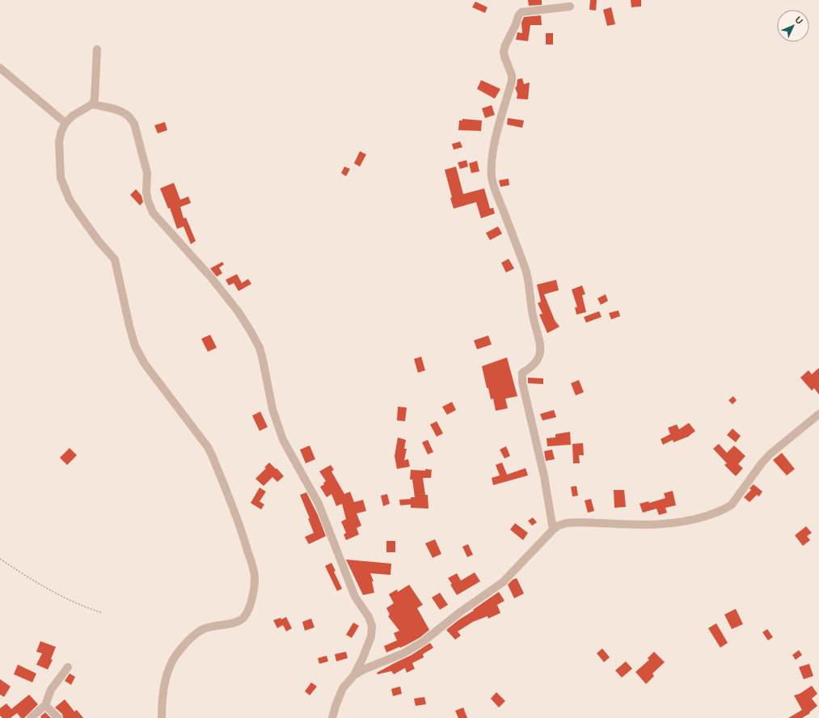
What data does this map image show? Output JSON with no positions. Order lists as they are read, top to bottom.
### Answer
{
  "north": "top right"
}
